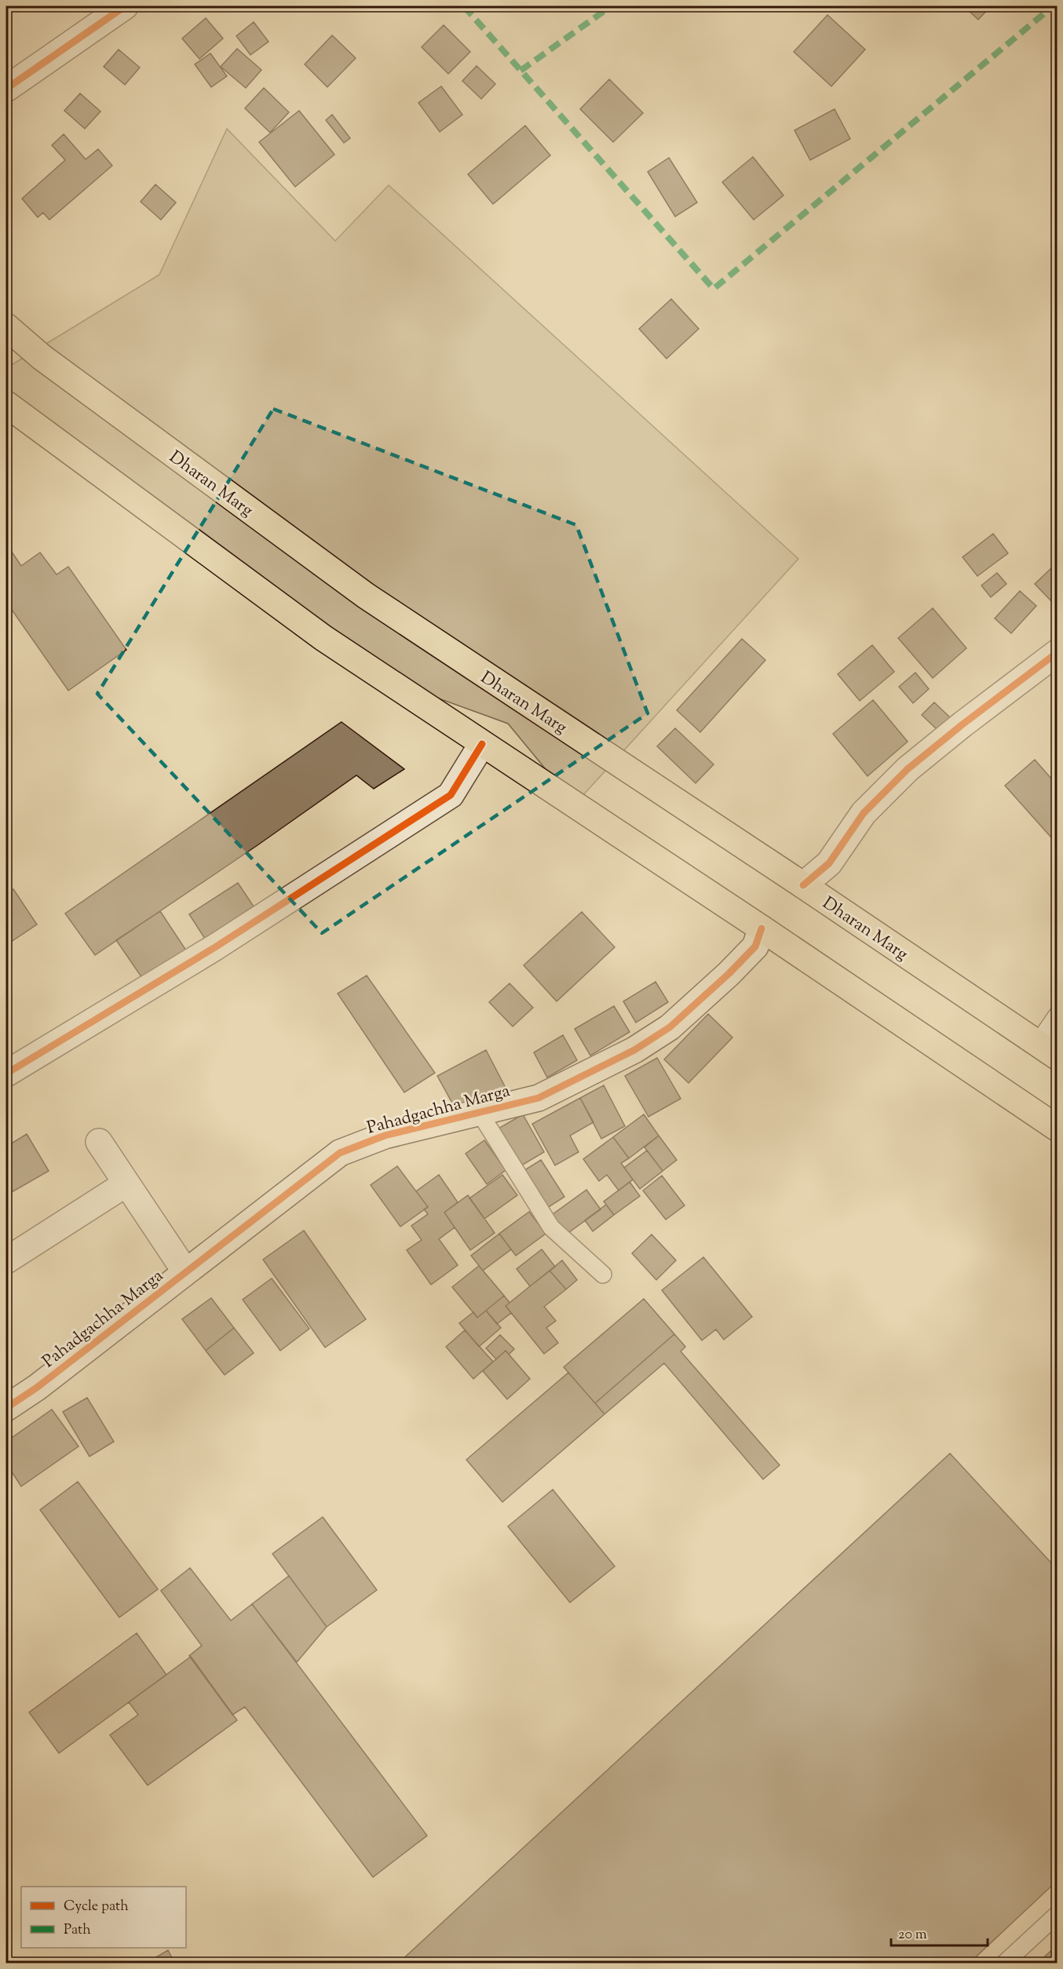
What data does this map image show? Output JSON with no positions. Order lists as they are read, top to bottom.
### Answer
{
  "streets": {
    "main road": ["Dharan Marg"],
    "street": ["Pahadgachha Marga"]
  },
  "legend": ["Cycle path", "Path"],
  "scale_bar": "20 m"
}
